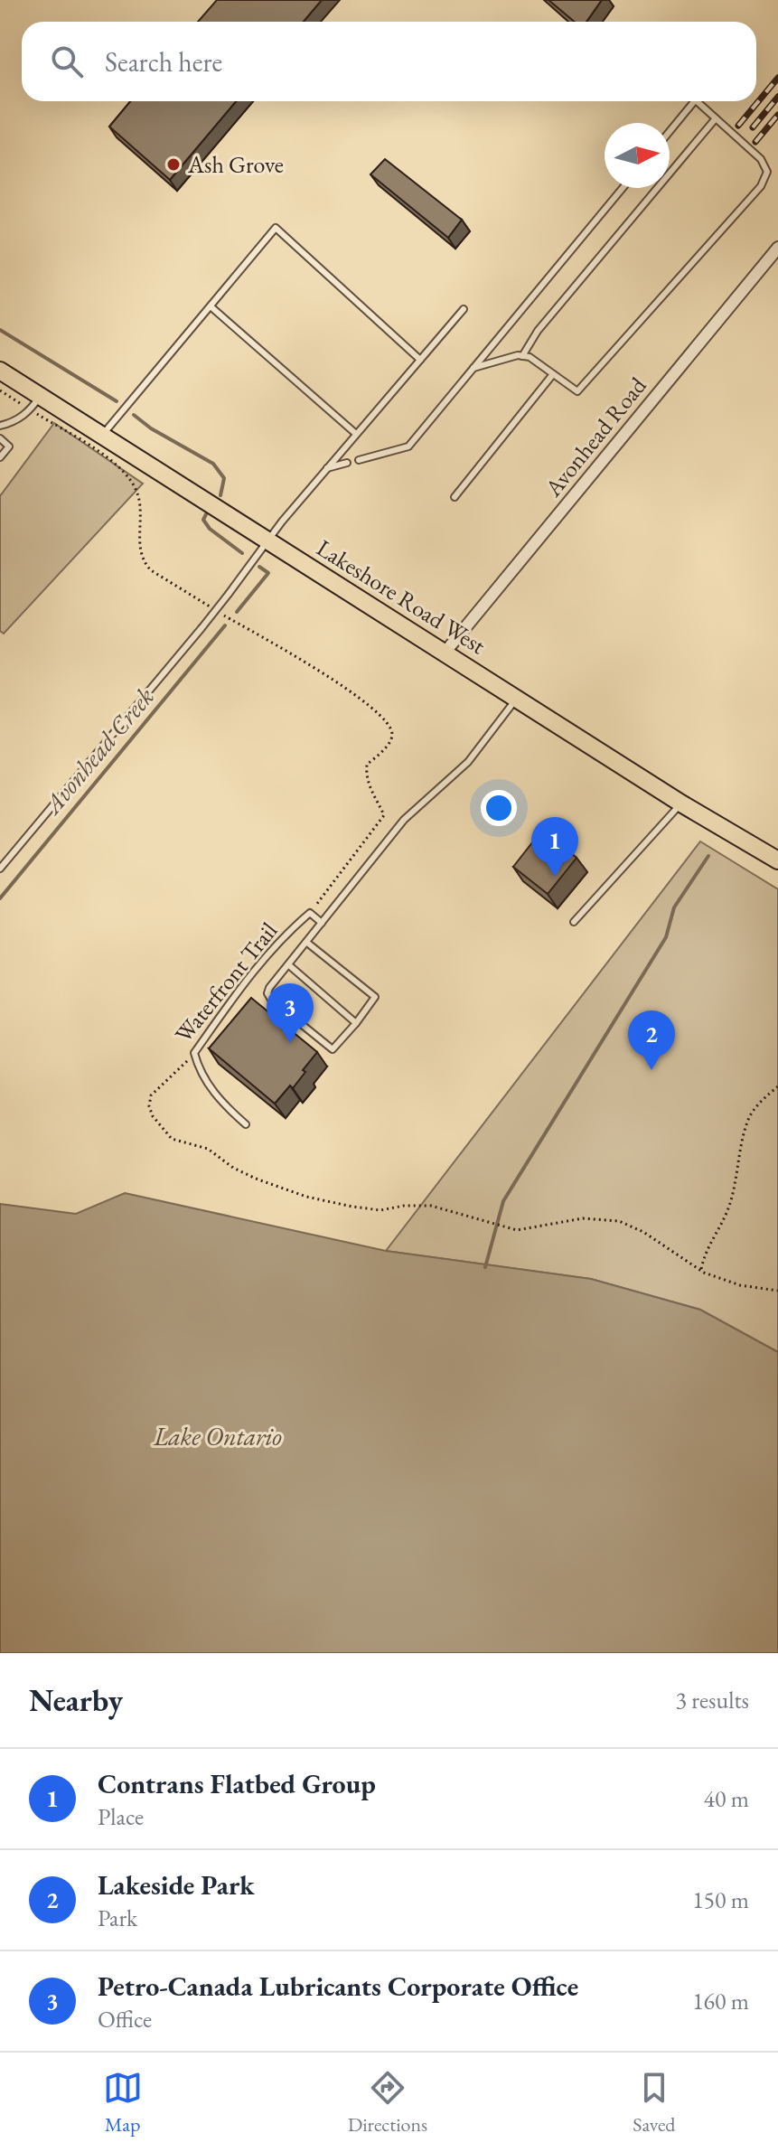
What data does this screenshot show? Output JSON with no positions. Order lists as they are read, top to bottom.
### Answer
{
  "streets": {
    "main road": ["Lakeshore Road West"],
    "street": ["Avonhead Road"],
    "lane": ["Waterfront Trail"]
  },
  "crossings": [
    ["Avonhead Road", "Lakeshore Road West"]
  ],
  "water": ["Avonhead Creek", "Lake Ontario"],
  "places": ["Ash Grove"],
  "north": "right",
  "page": {
    "search": "Search here",
    "pins": ["1", "3", "2"],
    "heading": ["Nearby", "3 results"],
    "list": [
      {
        "mark": "1",
        "name": "Contrans Flatbed Group",
        "note": "Place",
        "value": "40 m"
      },
      {
        "mark": "2",
        "name": "Lakeside Park",
        "note": "Park",
        "value": "150 m"
      },
      {
        "mark": "3",
        "name": "Petro-Canada Lubricants Corporate Office",
        "note": "Office",
        "value": "160 m"
      }
    ],
    "nav": ["Map", "Directions", "Saved"]
  }
}
